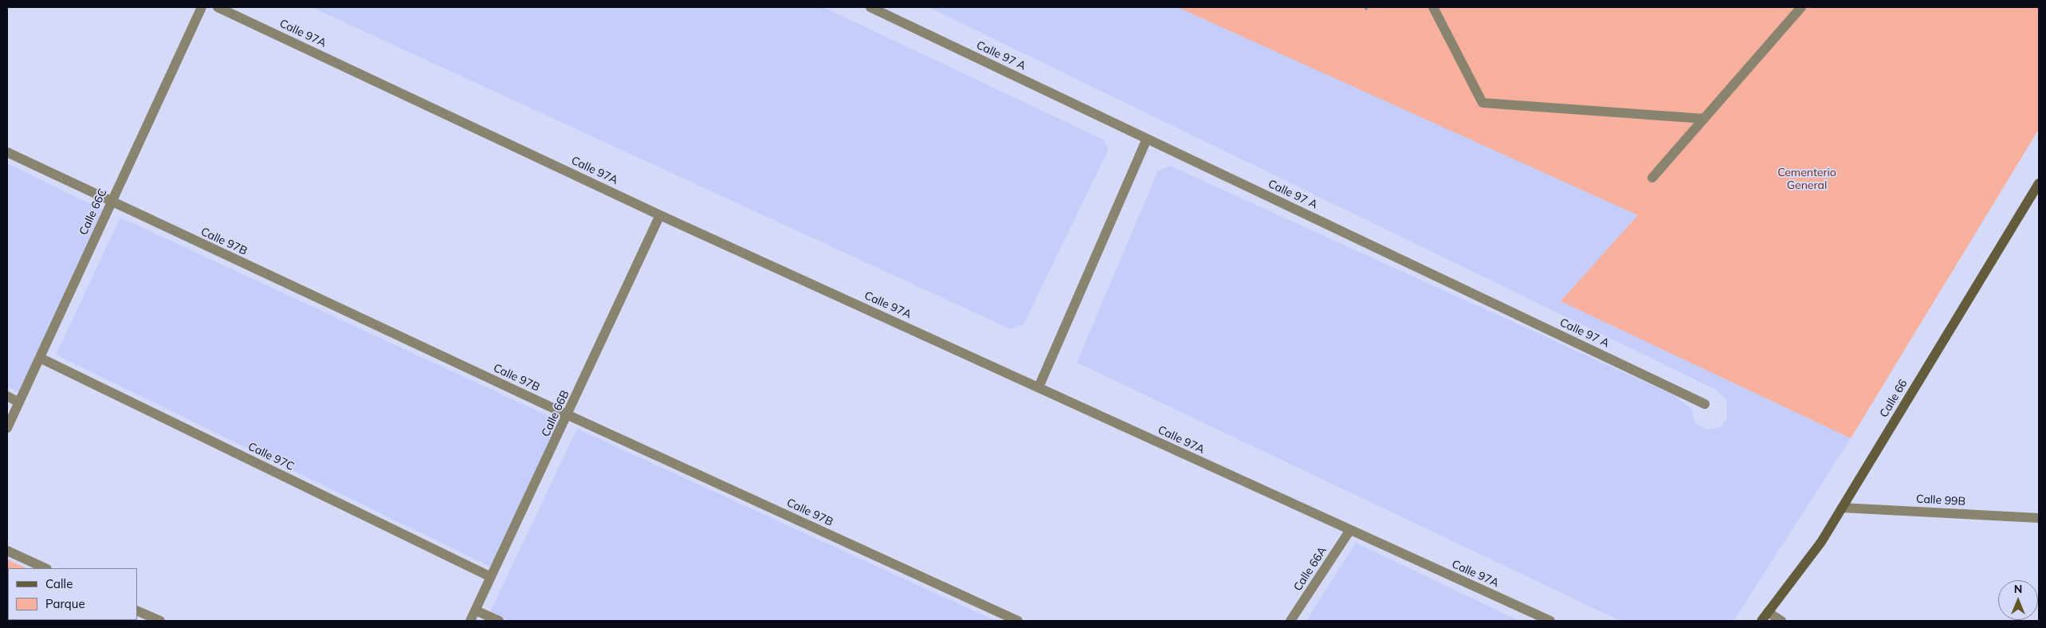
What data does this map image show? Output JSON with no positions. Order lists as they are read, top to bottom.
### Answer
{
  "streets": {
    "street": [
      "Calle 97A",
      "Calle 97 A",
      "Calle 66C",
      "Calle 97B",
      "Calle 66",
      "Calle 66B",
      "Calle 97C",
      "Calle 99B",
      "Calle 66A"
    ]
  },
  "crossings": [
    ["Calle 97A", "Calle 66B"],
    ["Calle 97A", "Calle 66A"],
    ["Calle 66C", "Calle 97B"],
    ["Calle 66C", "Calle 97C"],
    ["Calle 97B", "Calle 66B"],
    ["Calle 66", "Calle 99B"],
    ["Calle 66B", "Calle 97C"]
  ],
  "parks": ["Cementerio General"],
  "legend": ["Calle", "Parque"],
  "north": "top"
}
